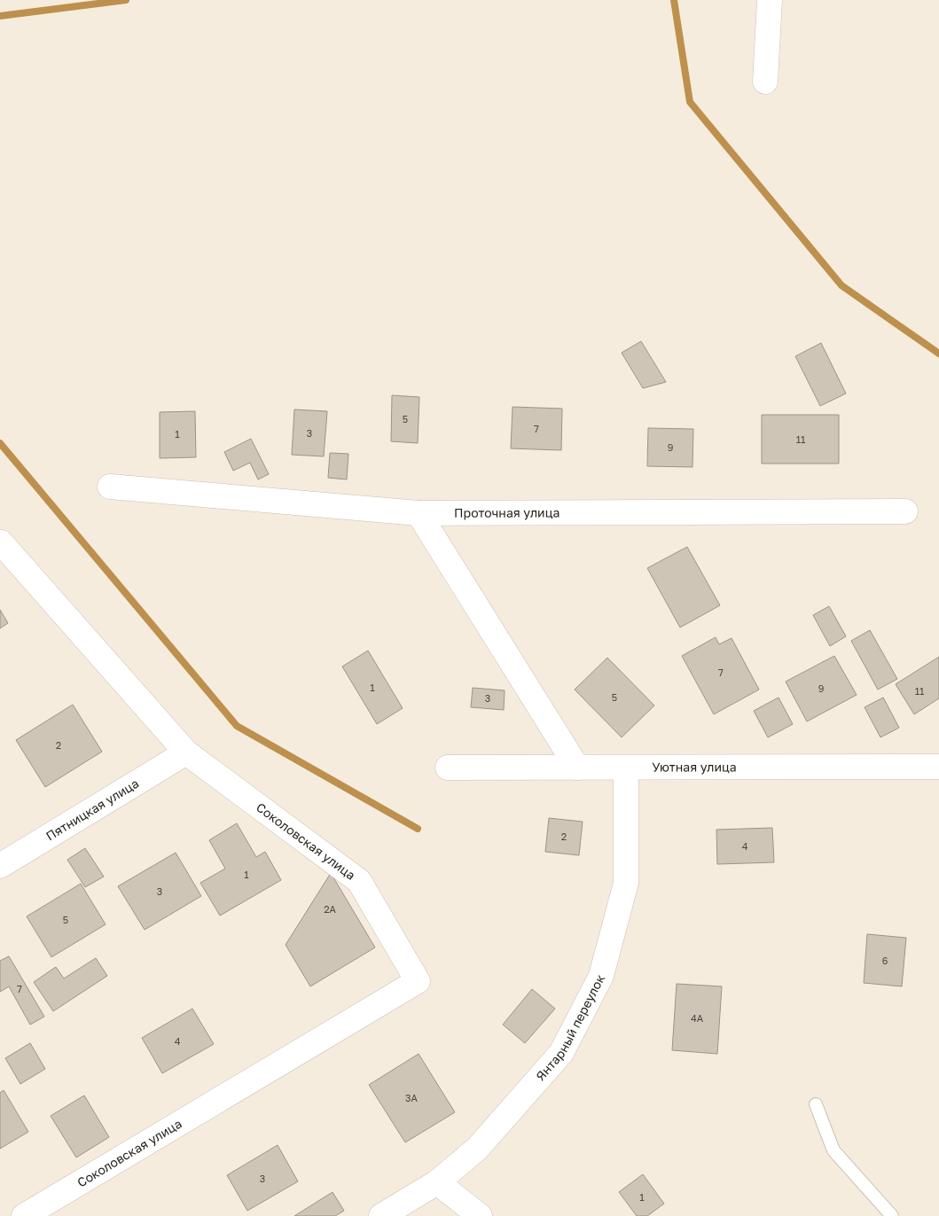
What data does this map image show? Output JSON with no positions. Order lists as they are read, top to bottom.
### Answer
{
  "streets": {
    "street": [
      "Проточная улица",
      "Уютная улица",
      "Пятницкая улица",
      "Соколовская улица",
      "Янтарный переулок"
    ]
  },
  "crossings": [
    ["Уютная улица", "Янтарный переулок"],
    ["Пятницкая улица", "Соколовская улица"]
  ],
  "house_numbers": [
    "5",
    "7",
    "3",
    "1",
    "11",
    "9",
    "7",
    "1",
    "9",
    "11",
    "5",
    "3",
    "2",
    "2",
    "4",
    "1",
    "3",
    "2А",
    "5",
    "6",
    "7",
    "4А",
    "4",
    "3А",
    "3",
    "1"
  ]
}
